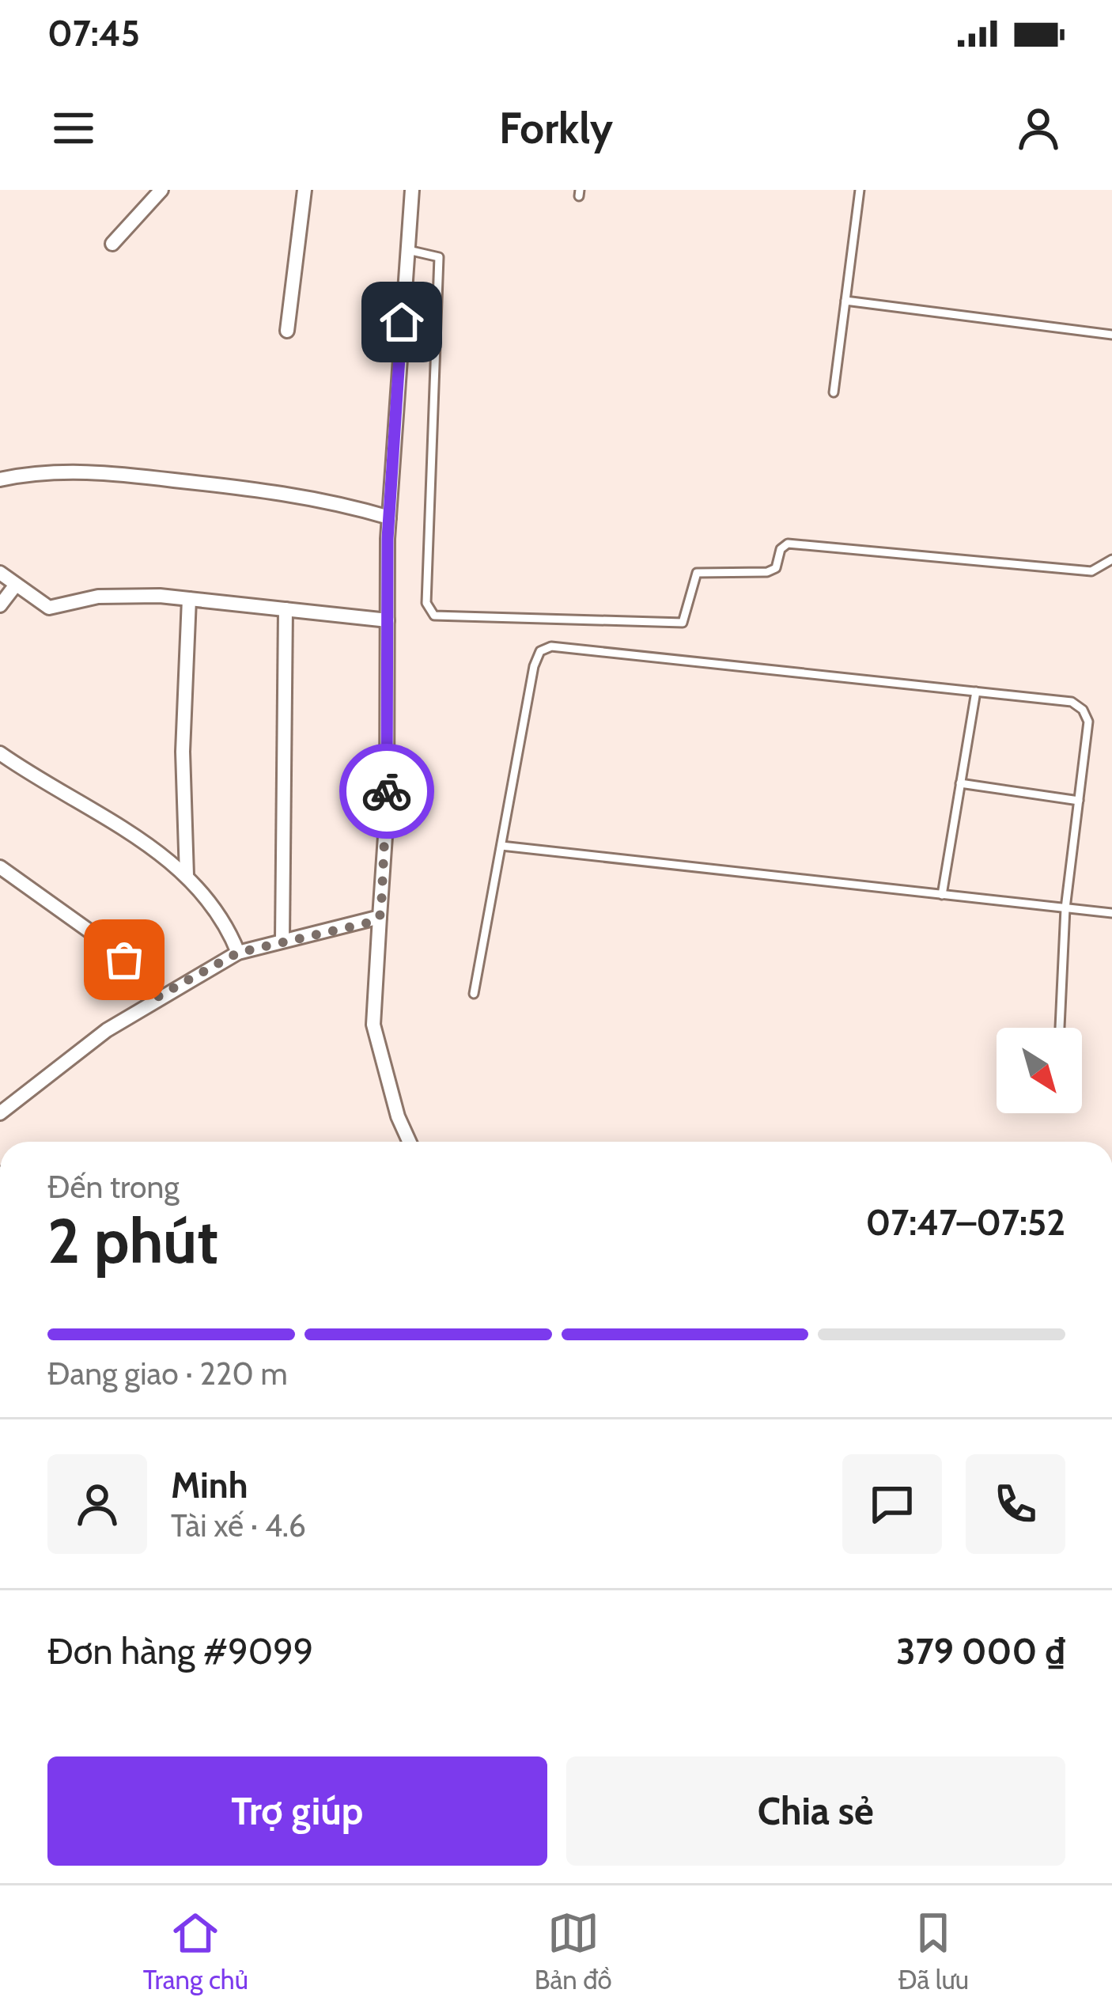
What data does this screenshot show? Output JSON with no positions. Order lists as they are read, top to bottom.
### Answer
{
  "north": "bottom right",
  "page": {
    "status": "07:45",
    "header": "Forkly",
    "heading": ["2 phút", "Đến trong", "07:47–07:52"],
    "panel": [
      "Minh",
      "Tài xế · 4.6",
      "Đơn hàng #9099",
      "379 000 ₫"
    ],
    "bar": "Đang giao · 220 m",
    "buttons": ["Trợ giúp", "Chia sẻ"],
    "tabs": ["Trang chủ", "Bản đồ", "Đã lưu"]
  }
}
